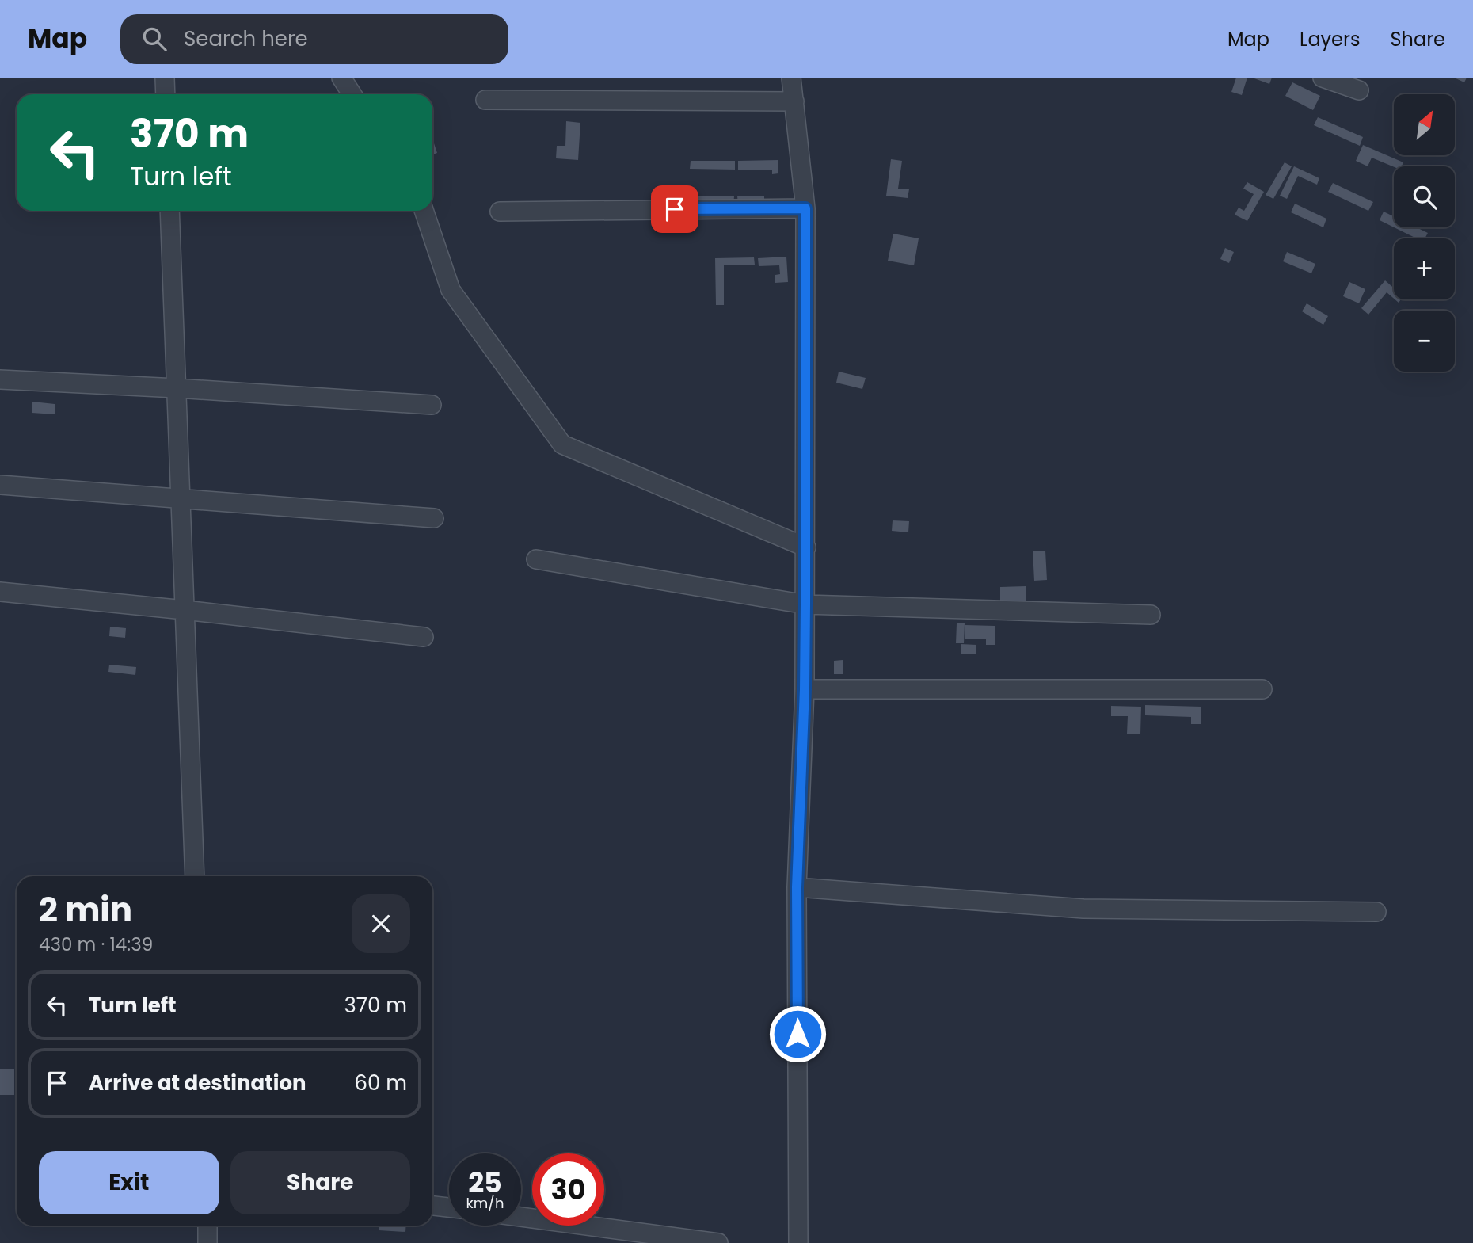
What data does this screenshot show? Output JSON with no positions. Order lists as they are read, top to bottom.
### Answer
{
  "north": "top right",
  "page": {
    "header": "Map",
    "search": "Search here",
    "nav": ["Map", "Layers", "Share"],
    "map_buttons": ["+", "−"],
    "turn": ["370 m", "Turn left"],
    "heading": ["2 min", "430 m · 14:39"],
    "list": [
      {
        "name": "Turn left",
        "value": "370 m"
      },
      {
        "name": "Arrive at destination",
        "value": "60 m"
      }
    ],
    "buttons": ["Exit", "Share"],
    "speed": "25 km/h",
    "limit": "30"
  }
}
